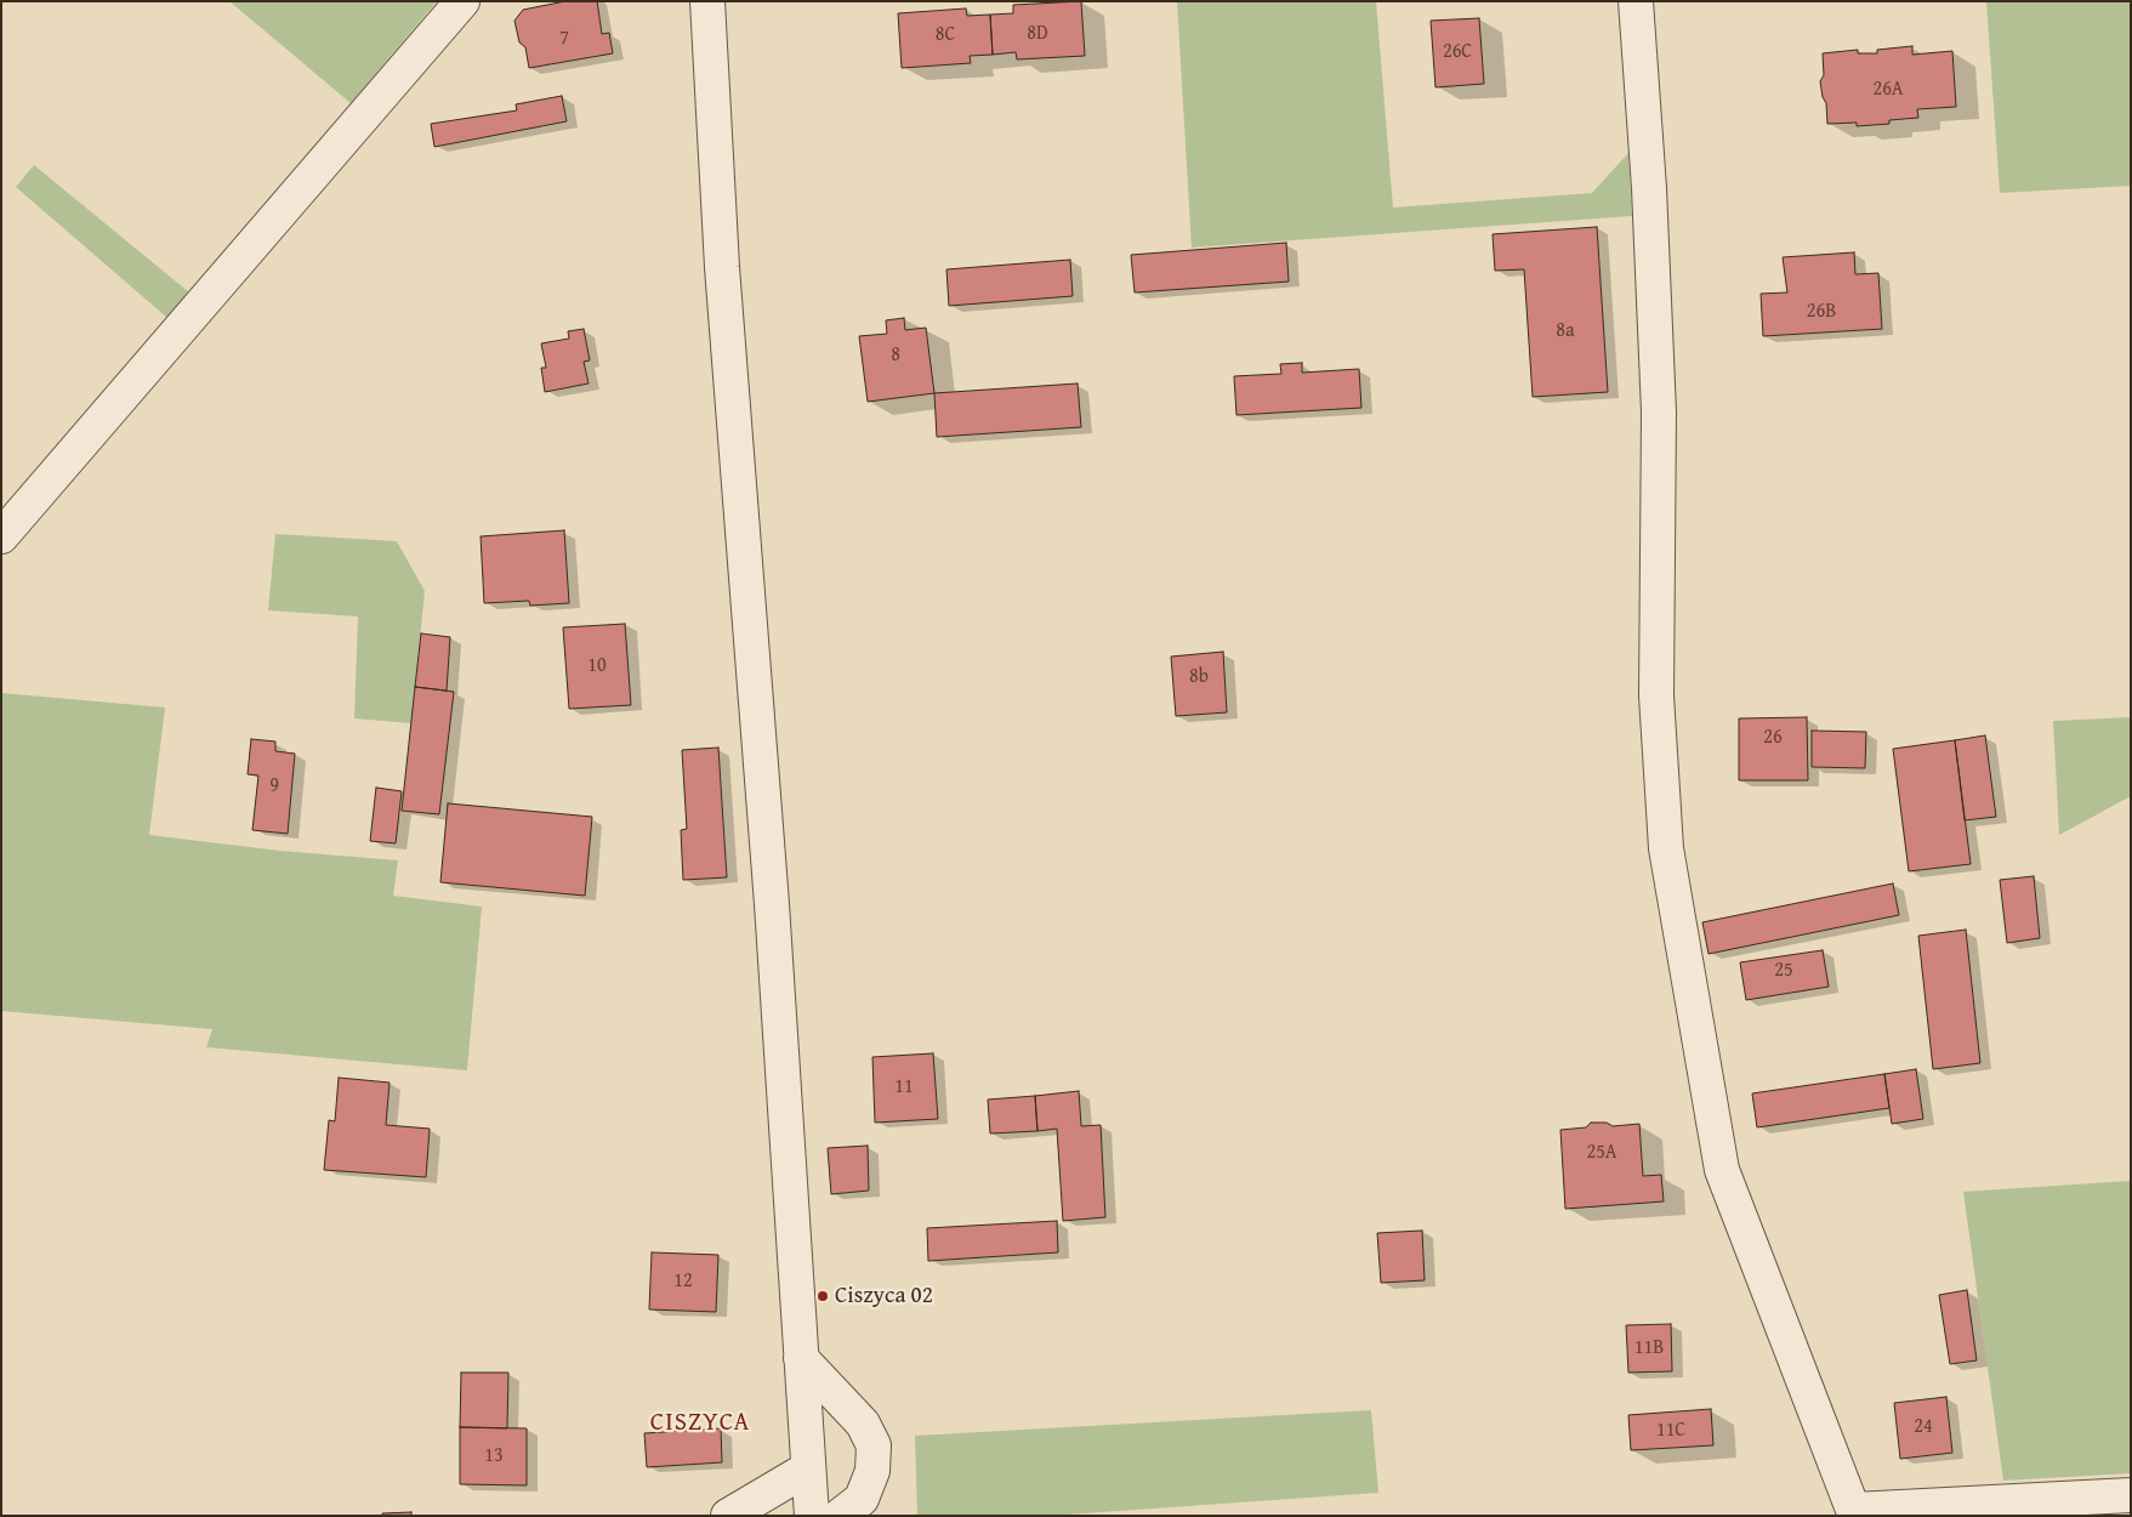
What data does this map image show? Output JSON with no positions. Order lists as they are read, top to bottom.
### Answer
{
  "districts": ["CISZYCA"],
  "places": ["Ciszyca 02"],
  "house_numbers": [
    "8D",
    "8C",
    "7",
    "26C",
    "26A",
    "26B",
    "8a",
    "8",
    "10",
    "8b",
    "26",
    "9",
    "25",
    "11",
    "25A",
    "12",
    "11B",
    "24",
    "11C",
    "13"
  ]
}
